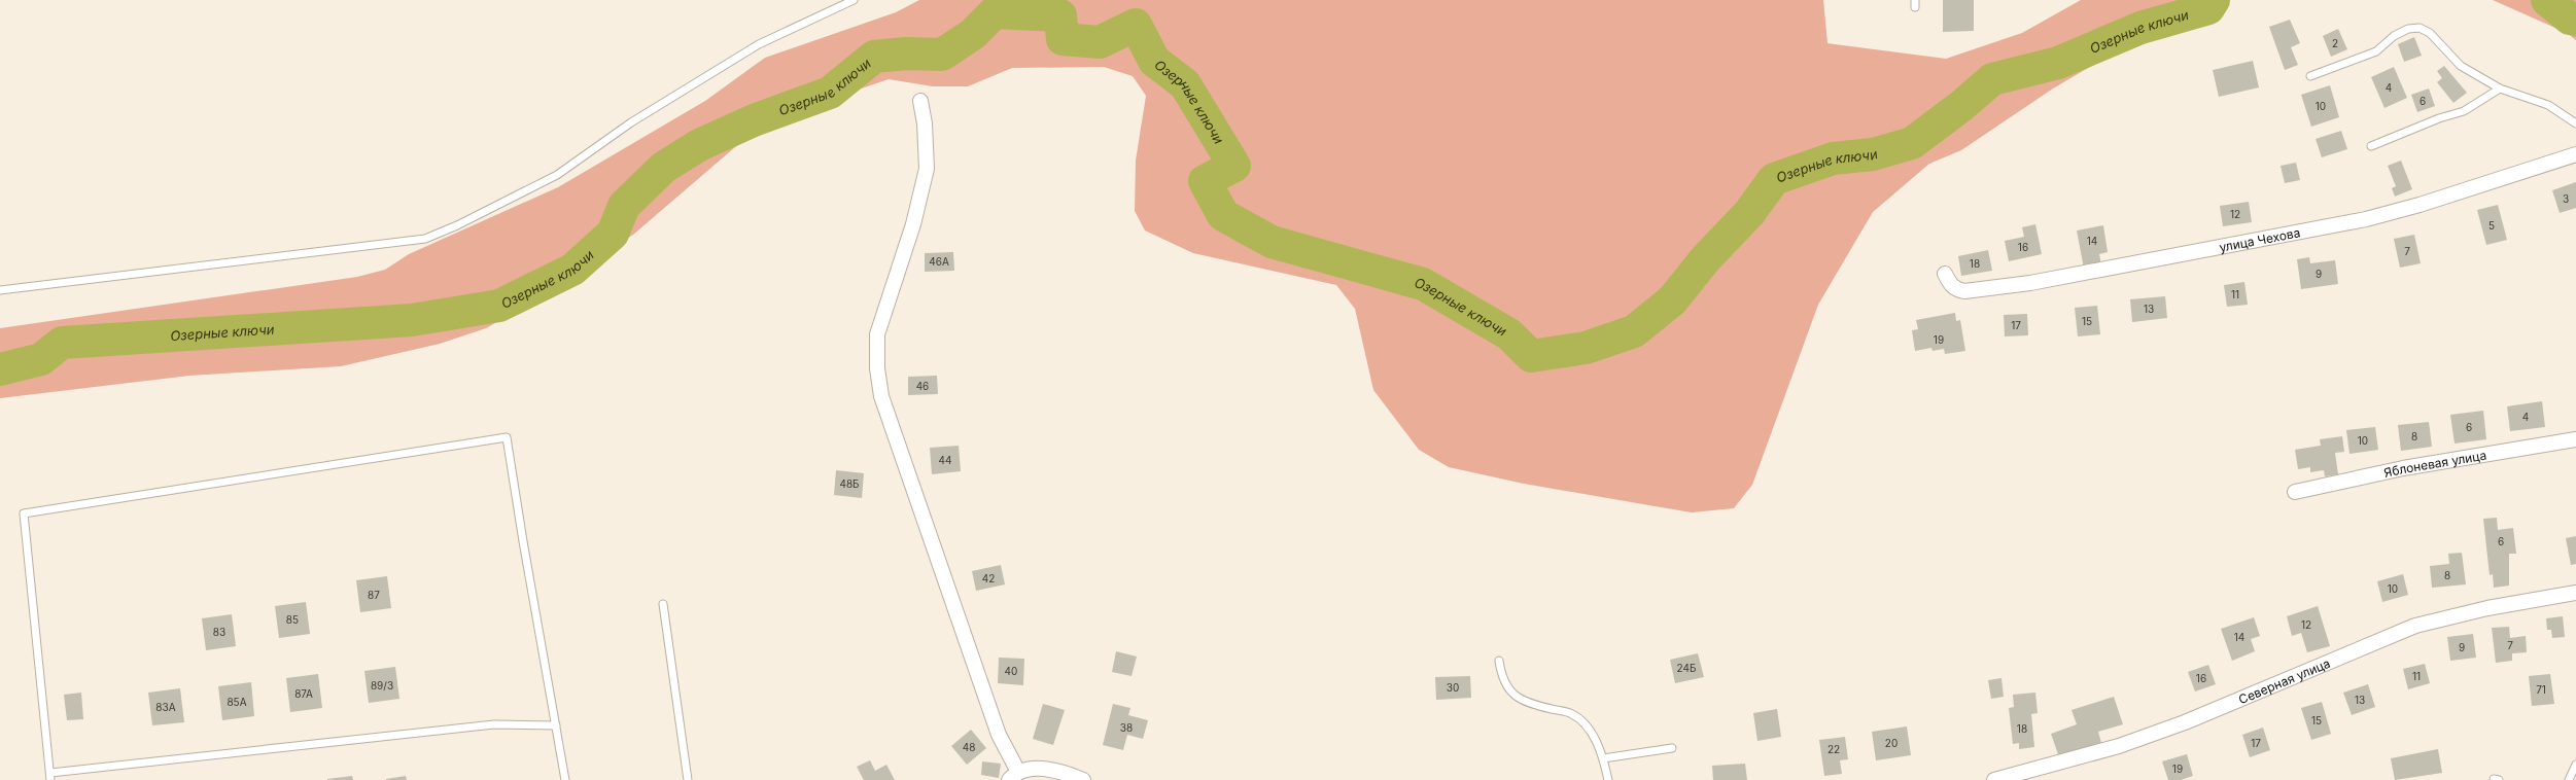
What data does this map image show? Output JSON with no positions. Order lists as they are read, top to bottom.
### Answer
{
  "streets": {
    "street": ["улица Чехова", "Яблоневая улица", "Северная улица"]
  },
  "water": ["Озерные ключи"],
  "house_numbers": [
    "2",
    "4",
    "6",
    "10",
    "3",
    "12",
    "5",
    "14",
    "16",
    "7",
    "46А",
    "18",
    "9",
    "11",
    "13",
    "15",
    "17",
    "19",
    "46",
    "4",
    "6",
    "8",
    "10",
    "44",
    "48Б",
    "6",
    "8",
    "42",
    "10",
    "87",
    "85",
    "12",
    "83",
    "14",
    "7",
    "9",
    "24Б",
    "40",
    "11",
    "16",
    "89/3",
    "30",
    "71",
    "87А",
    "13",
    "85А",
    "83А",
    "15",
    "38",
    "18",
    "20",
    "17",
    "48",
    "22",
    "19"
  ]
}
